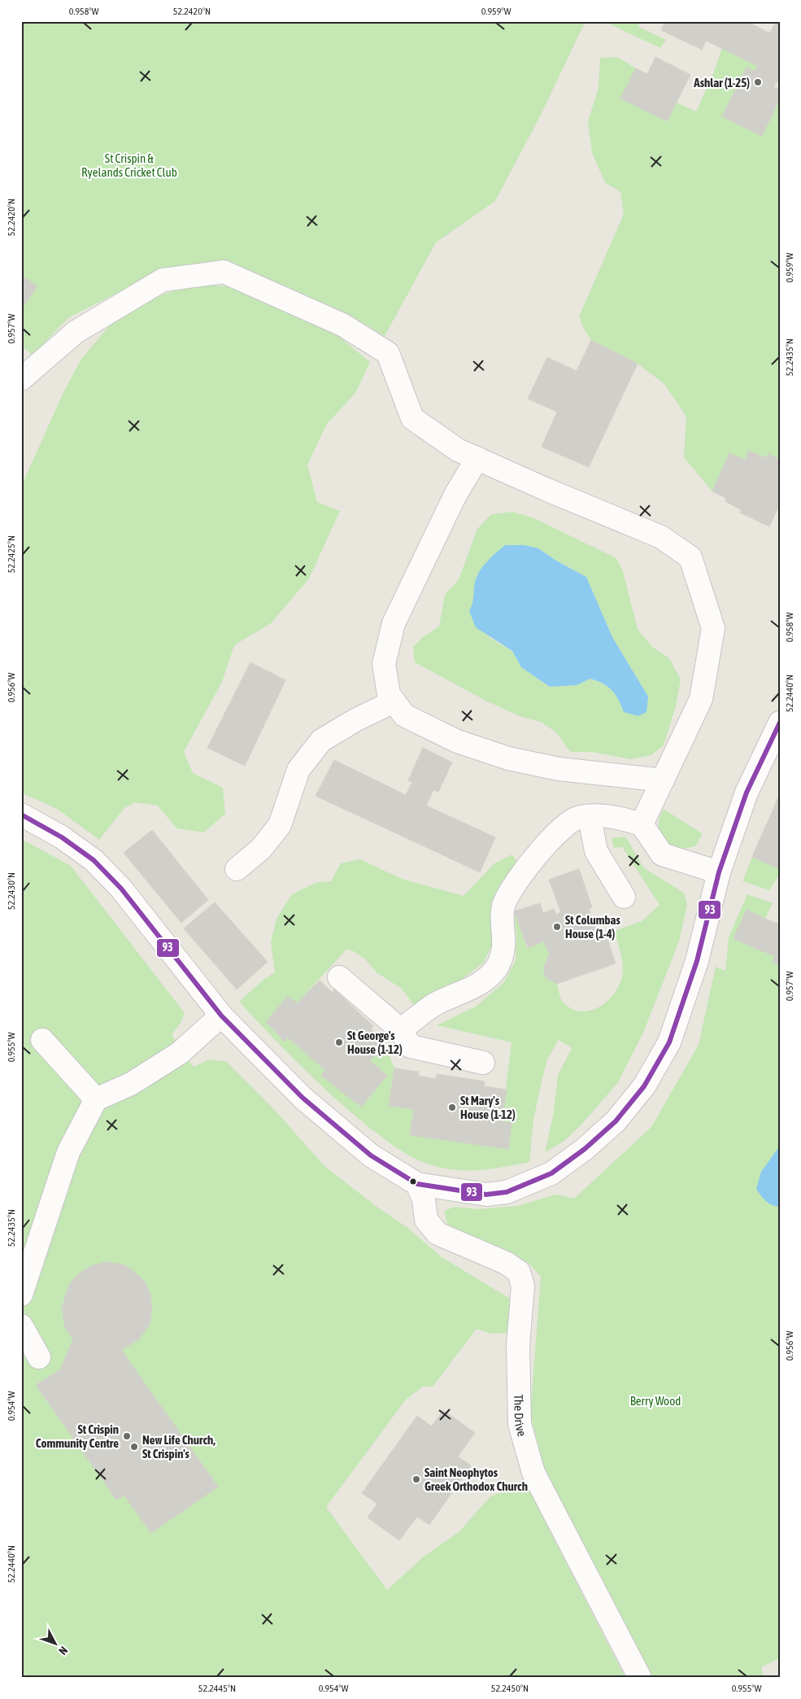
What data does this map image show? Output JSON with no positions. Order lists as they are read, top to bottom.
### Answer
{
  "streets": {
    "street": ["The Drive"]
  },
  "parks": ["St Crispin & Ryelands Cricket Club", "Berry Wood"],
  "places": [
    "Ashlar (1-25)",
    "St Columbas House (1-4)",
    "St George's House (1-12)",
    "St Mary's House (1-12)",
    "St Crispin Community Centre",
    "New Life Church, St Crispin's",
    "Saint Neophytos Greek Orthodox Church"
  ],
  "lines": ["transit line 93"],
  "north": "bottom right",
  "coordinates": [
    "0.958°W",
    "52.2420°N",
    "0.959°W",
    "0.957°W",
    "52.2435°N",
    "52.2425°N",
    "0.956°W",
    "52.2440°N",
    "52.2430°N",
    "0.955°W",
    "0.954°W",
    "52.2445°N",
    "52.2450°N"
  ]
}
